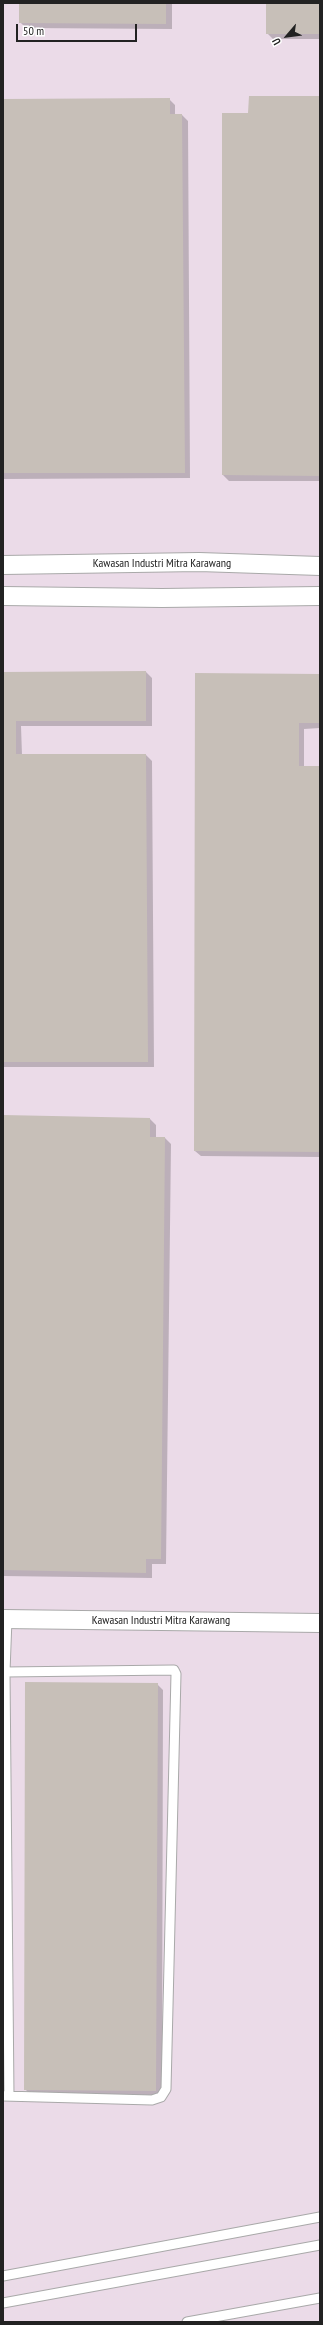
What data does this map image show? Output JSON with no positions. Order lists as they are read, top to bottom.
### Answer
{
  "streets": {
    "street": ["Kawasan Industri Mitra Karawang"]
  },
  "scale_bar": "50 m",
  "north": "bottom left"
}
